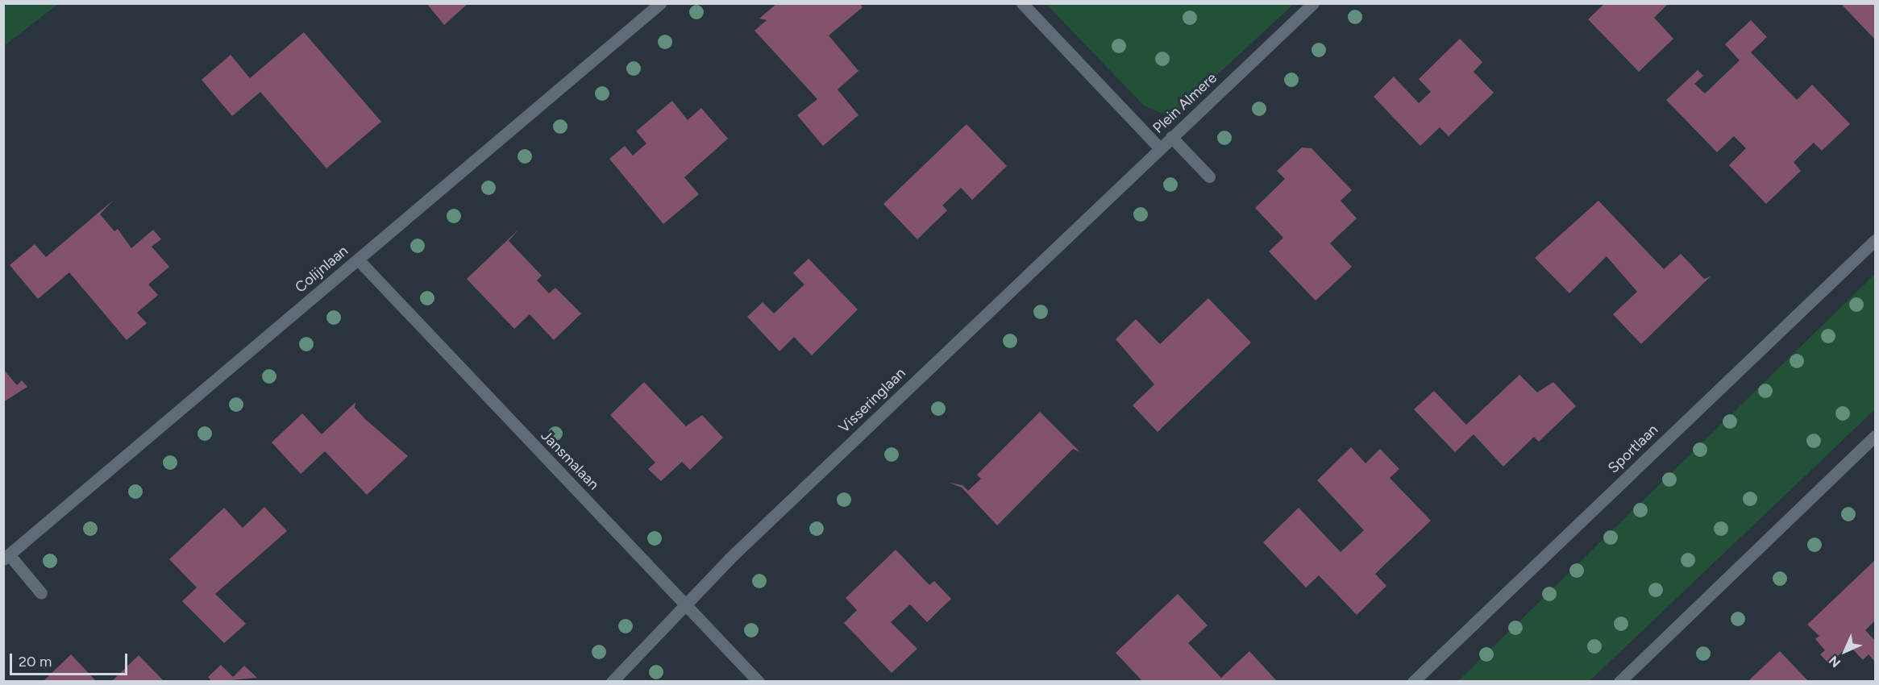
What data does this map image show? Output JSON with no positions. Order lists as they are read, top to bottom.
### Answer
{
  "streets": {
    "street": [
      "Plein Almere",
      "Colijnlaan",
      "Visseringlaan",
      "Sportlaan",
      "Jansmalaan"
    ]
  },
  "crossings": [
    ["Plein Almere", "Visseringlaan"],
    ["Colijnlaan", "Jansmalaan"],
    ["Visseringlaan", "Jansmalaan"]
  ],
  "scale_bar": "20 m",
  "north": "bottom left"
}
